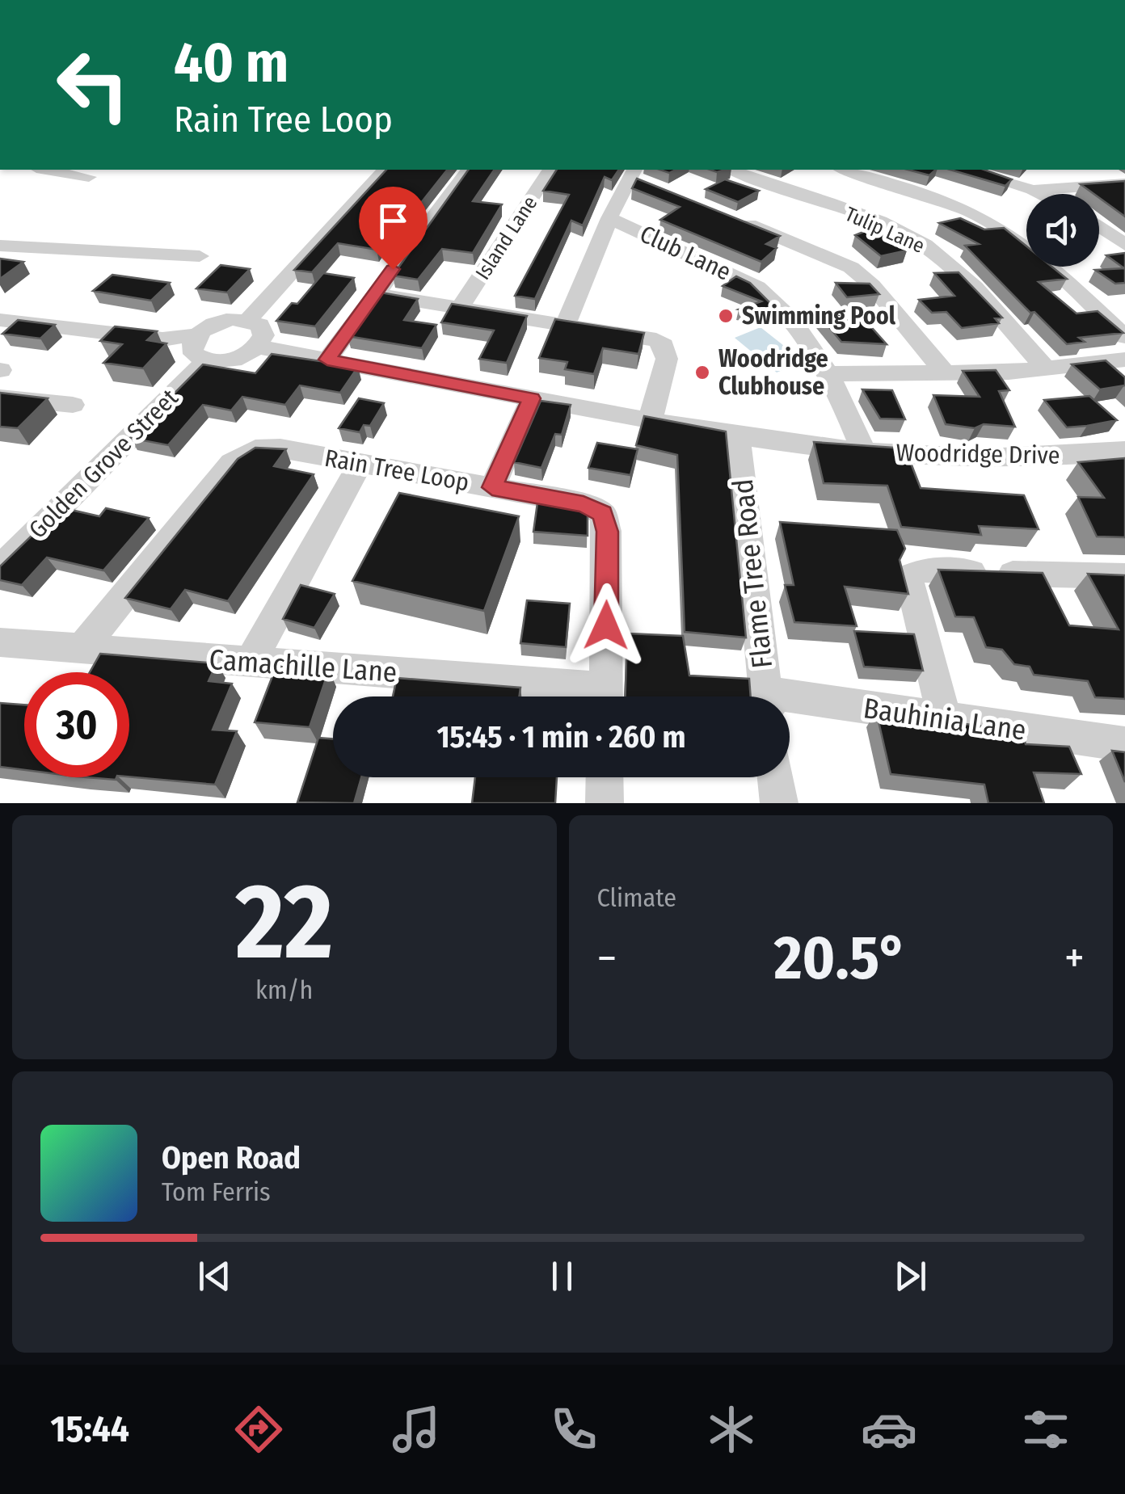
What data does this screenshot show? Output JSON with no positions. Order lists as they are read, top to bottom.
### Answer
{
  "streets": {
    "street": [
      "Tulip Lane",
      "Island Lane",
      "Club Lane",
      "Woodridge Drive",
      "Golden Grove Street",
      "Rain Tree Loop",
      "Flame Tree Road",
      "Camachille Lane",
      "Bauhinia Lane"
    ]
  },
  "crossings": [
    ["Club Lane", "Woodridge Drive"],
    ["Woodridge Drive", "Flame Tree Road"],
    ["Rain Tree Loop", "Camachille Lane"]
  ],
  "places": ["Swimming Pool", "Woodridge Clubhouse"],
  "page": {
    "turn": ["40 m", "Rain Tree Loop"],
    "limit": "30",
    "trip": "15:45 · 1 min · 260 m",
    "tile": [
      ["22", "km/h"],
      "Climate"
    ],
    "heat": ["−", "20.5°", "+"],
    "song": ["Open Road", "Tom Ferris"],
    "tabs": "15:44"
  }
}
